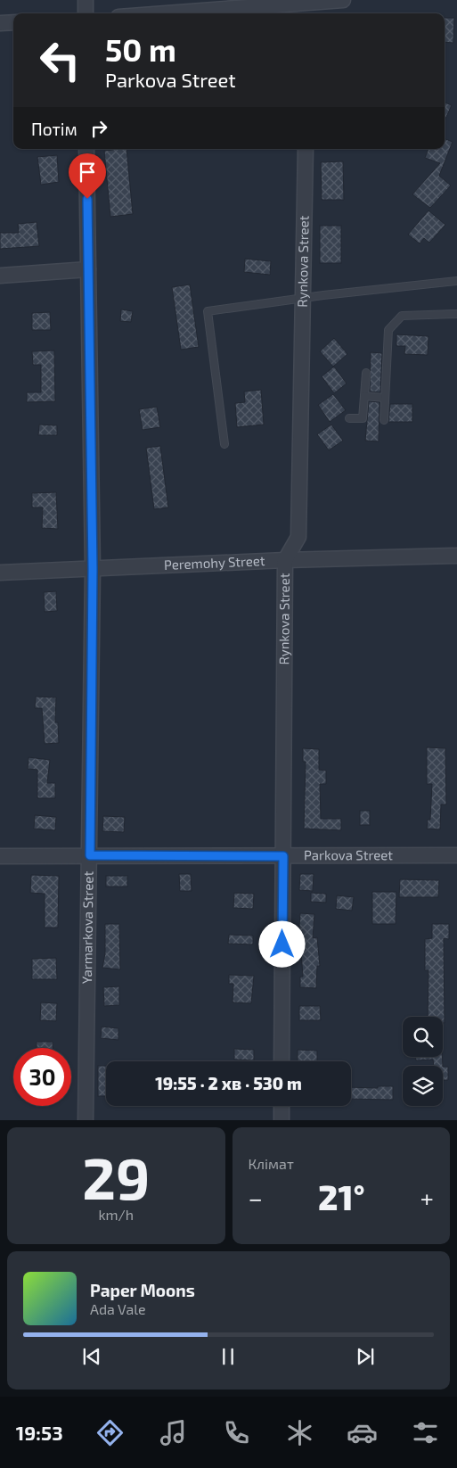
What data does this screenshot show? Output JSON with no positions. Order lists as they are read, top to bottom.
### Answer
{
  "streets": {
    "street": [
      "Rynkova Street",
      "Peremohy Street",
      "Parkova Street",
      "Yarmarkova Street"
    ]
  },
  "crossings": [
    ["Rynkova Street", "Peremohy Street"],
    ["Rynkova Street", "Parkova Street"],
    ["Peremohy Street", "Yarmarkova Street"],
    ["Parkova Street", "Yarmarkova Street"]
  ],
  "page": {
    "turn": ["50 m", "Parkova Street"],
    "then": "Потім",
    "limit": "30",
    "trip": "19:55 · 2 хв · 530 m",
    "tile": [
      ["29", "km/h"],
      "Клімат"
    ],
    "heat": ["−", "21°", "+"],
    "song": ["Paper Moons", "Ada Vale"],
    "tabs": "19:53"
  }
}
